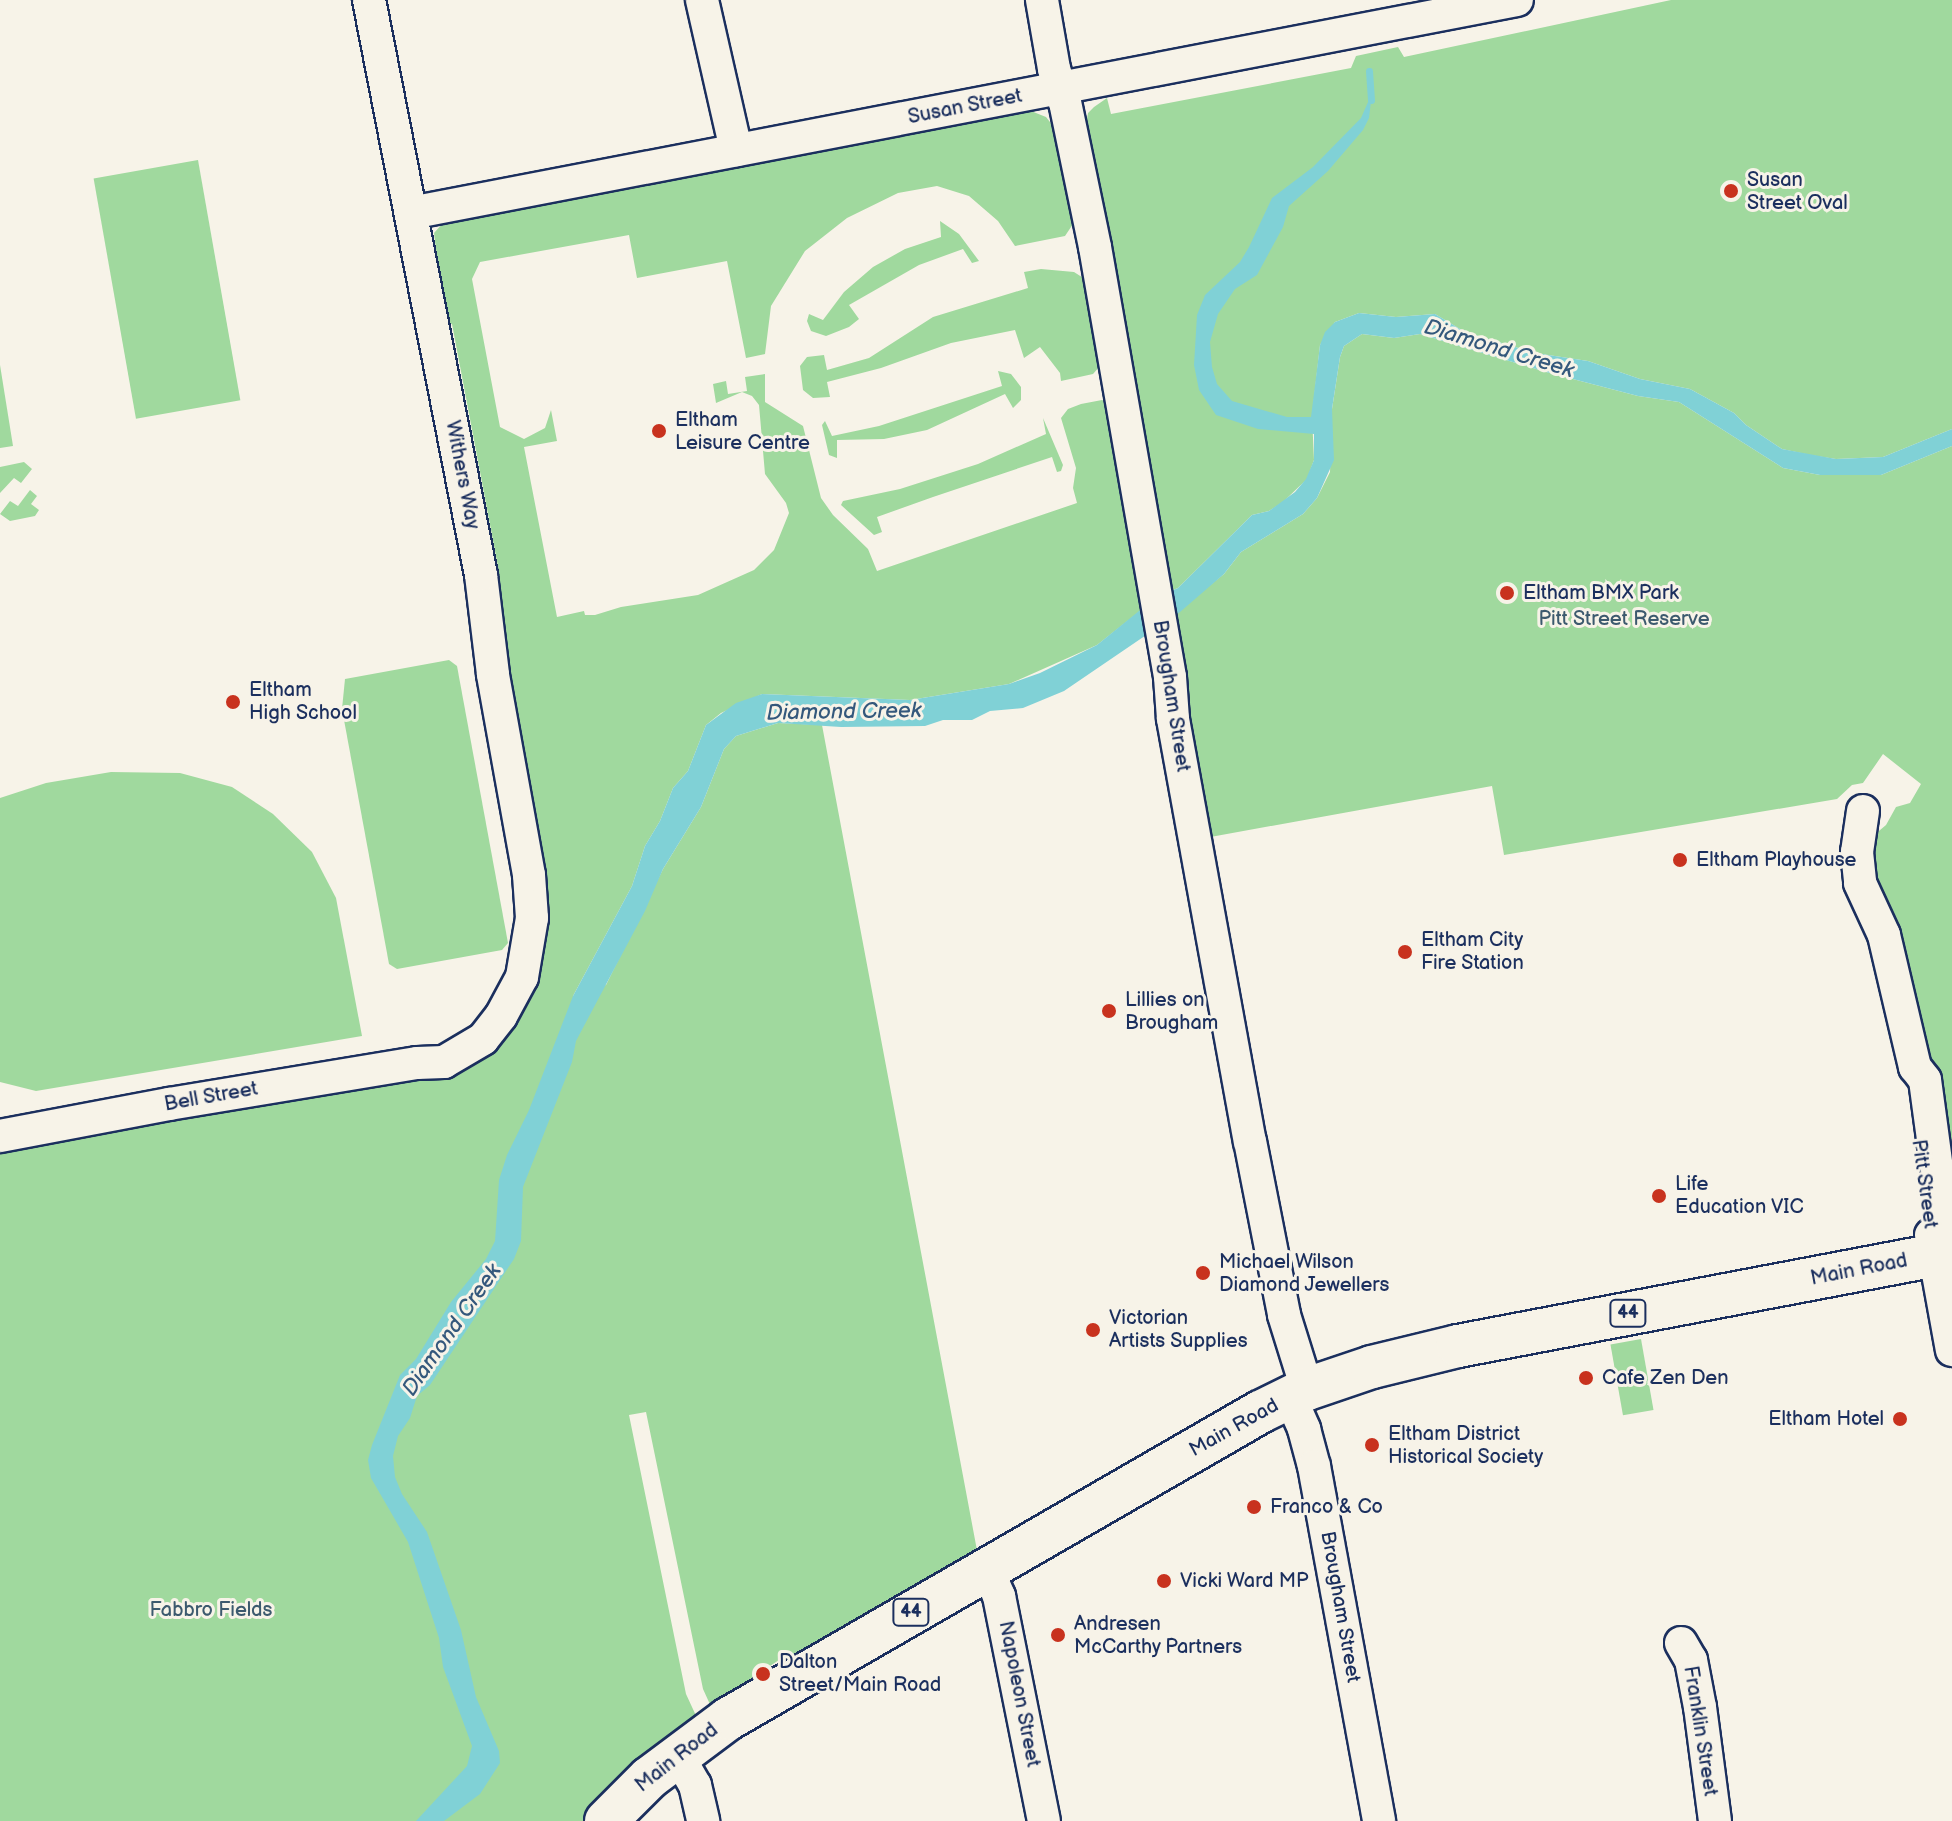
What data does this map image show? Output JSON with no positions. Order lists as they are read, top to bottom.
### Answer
{
  "streets": {
    "main road": ["Main Road", "44"],
    "street": [
      "Susan Street",
      "Withers Way",
      "Brougham Street",
      "Bell Street",
      "Pitt Street",
      "Napoleon Street",
      "Franklin Street"
    ]
  },
  "crossings": [
    ["Susan Street", "Withers Way"],
    ["Susan Street", "Brougham Street"],
    ["Withers Way", "Bell Street"],
    ["Brougham Street", "Main Road"],
    ["Pitt Street", "Main Road"],
    ["Main Road", "Napoleon Street"]
  ],
  "water": ["Diamond Creek"],
  "parks": ["Pitt Street Reserve", "Fabbro Fields"],
  "places": [
    "Susan Street Oval",
    "Eltham Leisure Centre",
    "Eltham BMX Park",
    "Eltham High School",
    "Eltham Playhouse",
    "Eltham City Fire Station",
    "Lillies on Brougham",
    "Life Education VIC",
    "Michael Wilson Diamond Jewellers",
    "Victorian Artists Supplies",
    "Cafe Zen Den",
    "Eltham Hotel",
    "Eltham District Historical Society",
    "Franco & Co",
    "Vicki Ward MP",
    "Andresen McCarthy Partners",
    "Dalton Street/Main Road"
  ]
}
